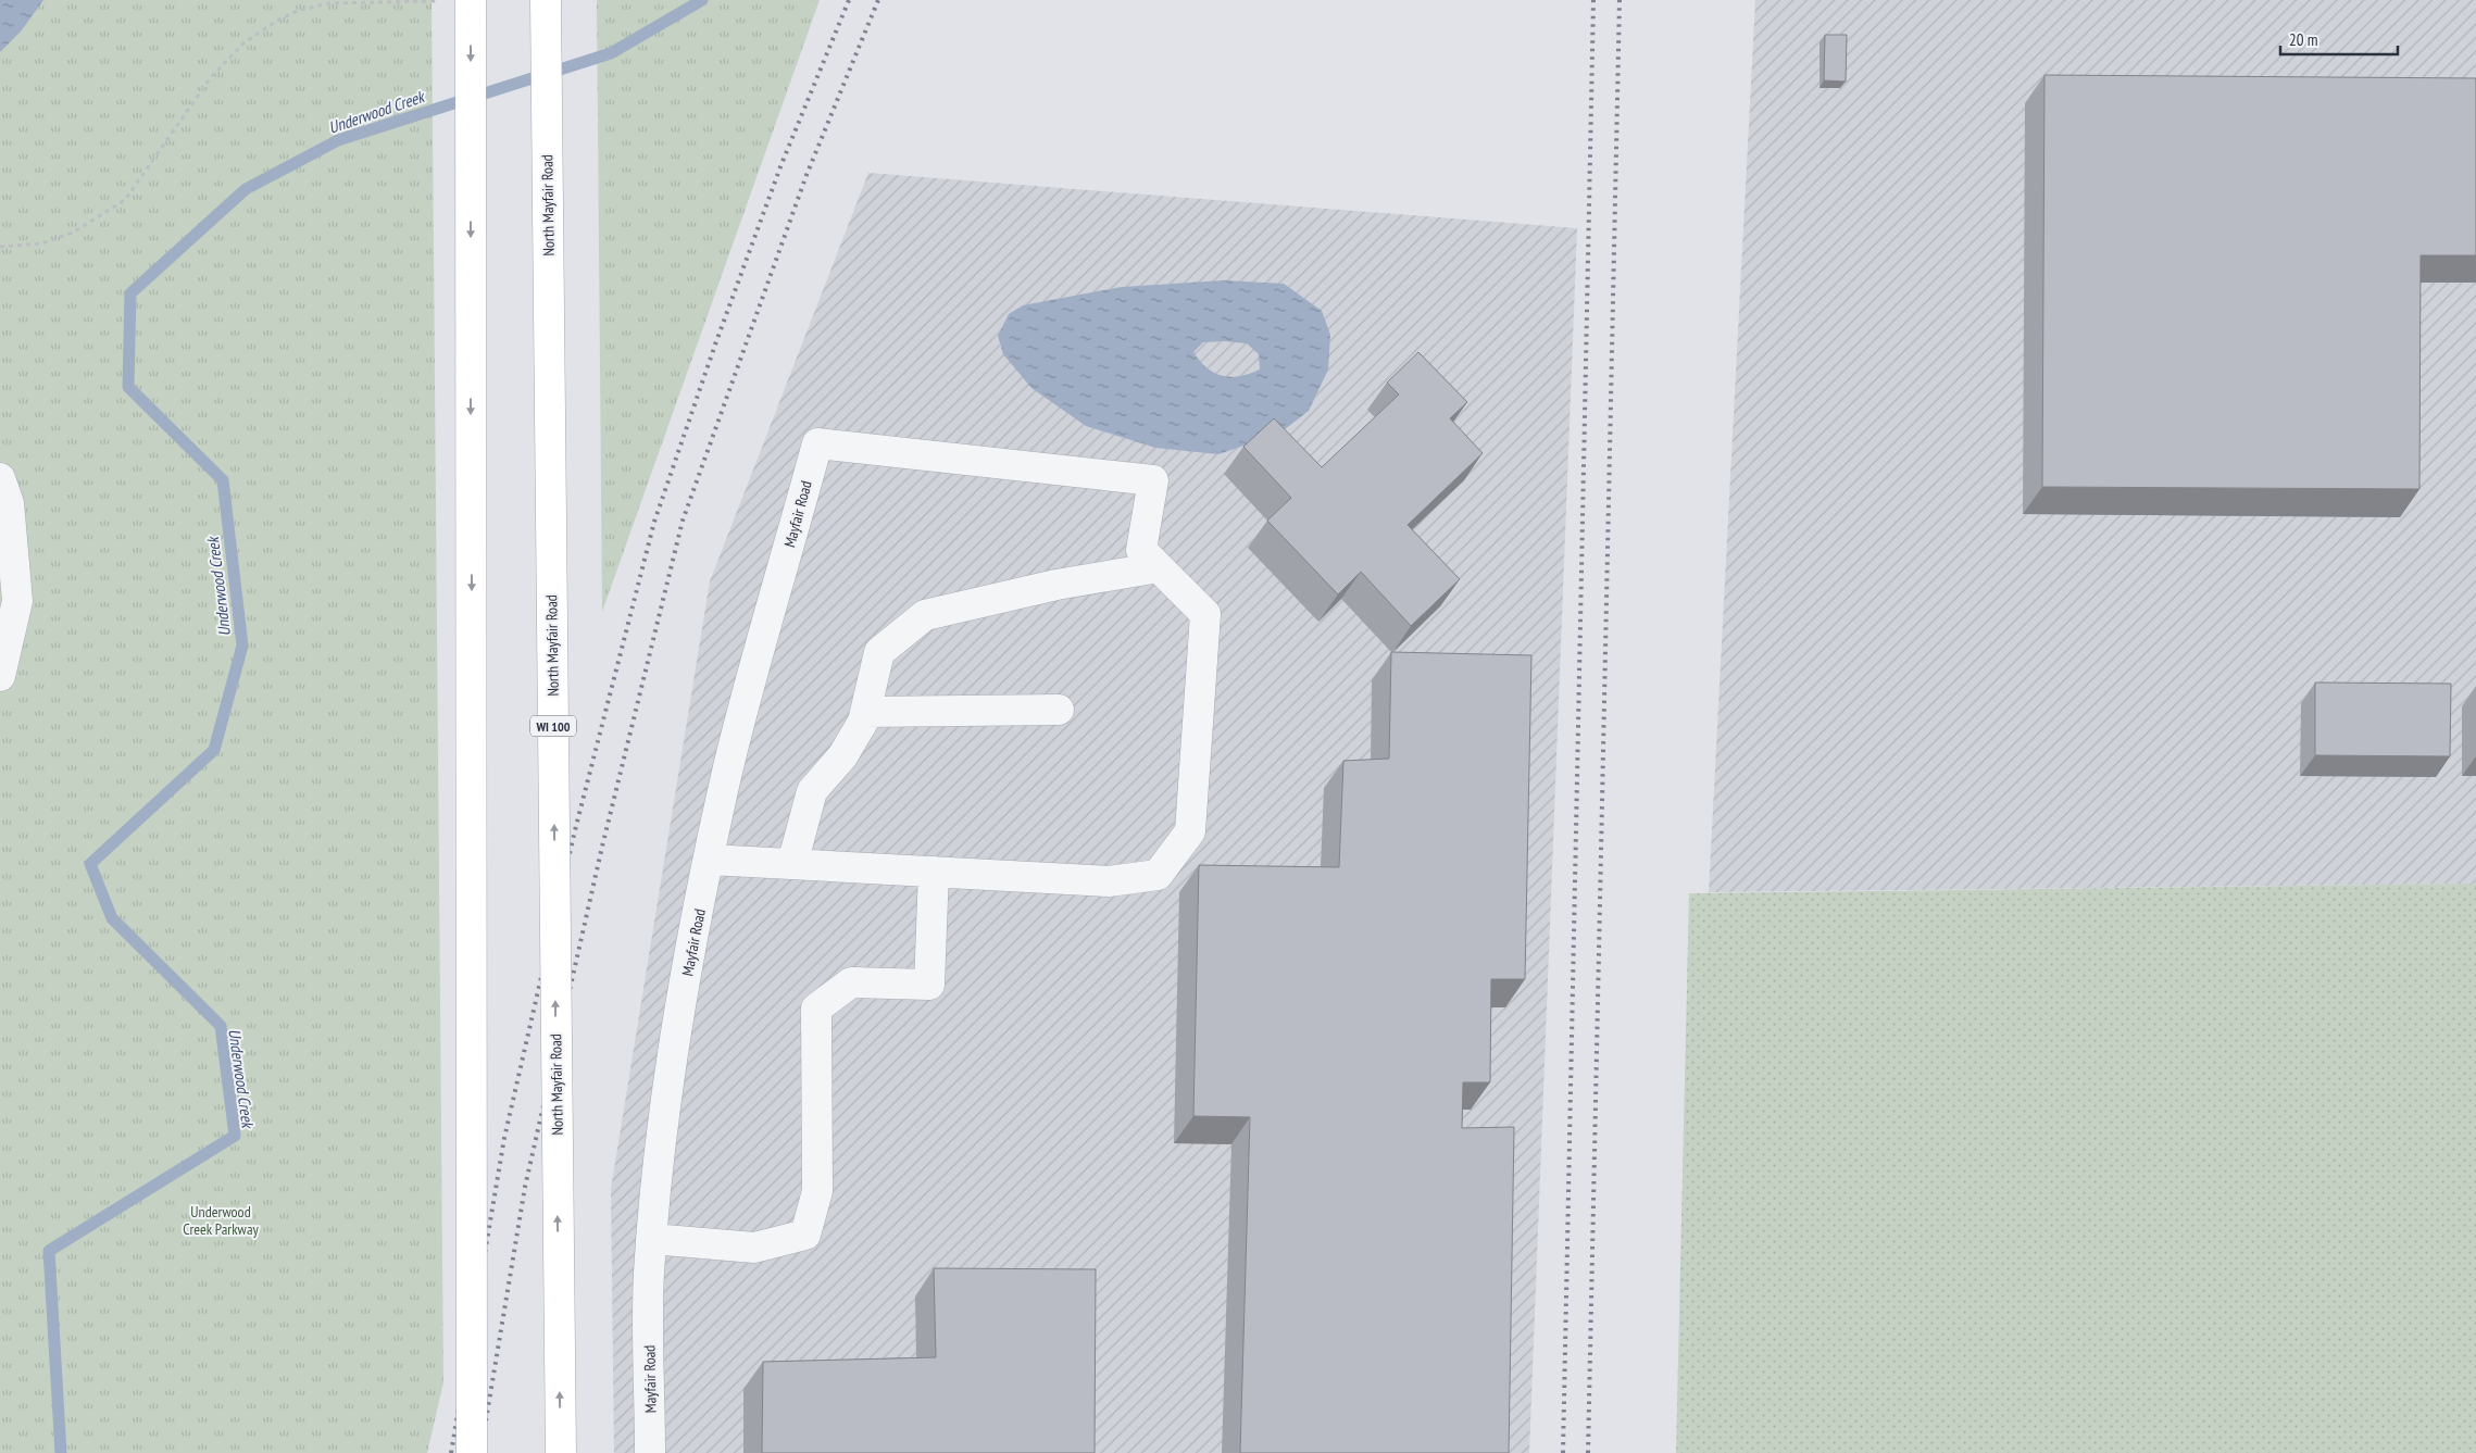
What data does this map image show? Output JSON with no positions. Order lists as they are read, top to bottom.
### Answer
{
  "streets": {
    "main road": ["North Mayfair Road", "WI 100"],
    "street": ["Mayfair Road"]
  },
  "water": ["Underwood Creek"],
  "parks": ["Underwood Creek Parkway"],
  "scale_bar": "20 m"
}
